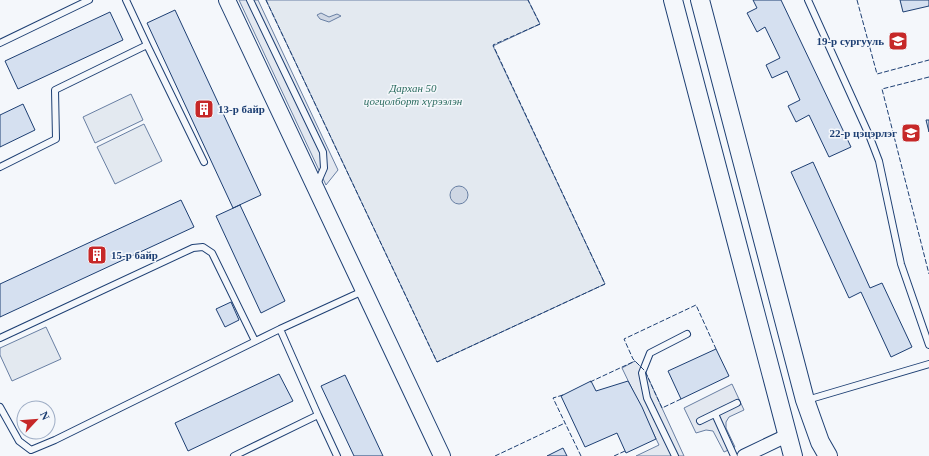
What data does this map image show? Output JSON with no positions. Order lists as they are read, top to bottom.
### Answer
{
  "parks": ["Дархан 50 цогцолборт хүрээлэн"],
  "places": {
    "school or university": ["19-р сургууль", "22-р цэцэрлэг"],
    "building": ["13-р байр", "15-р байр"]
  },
  "north": "top right"
}
